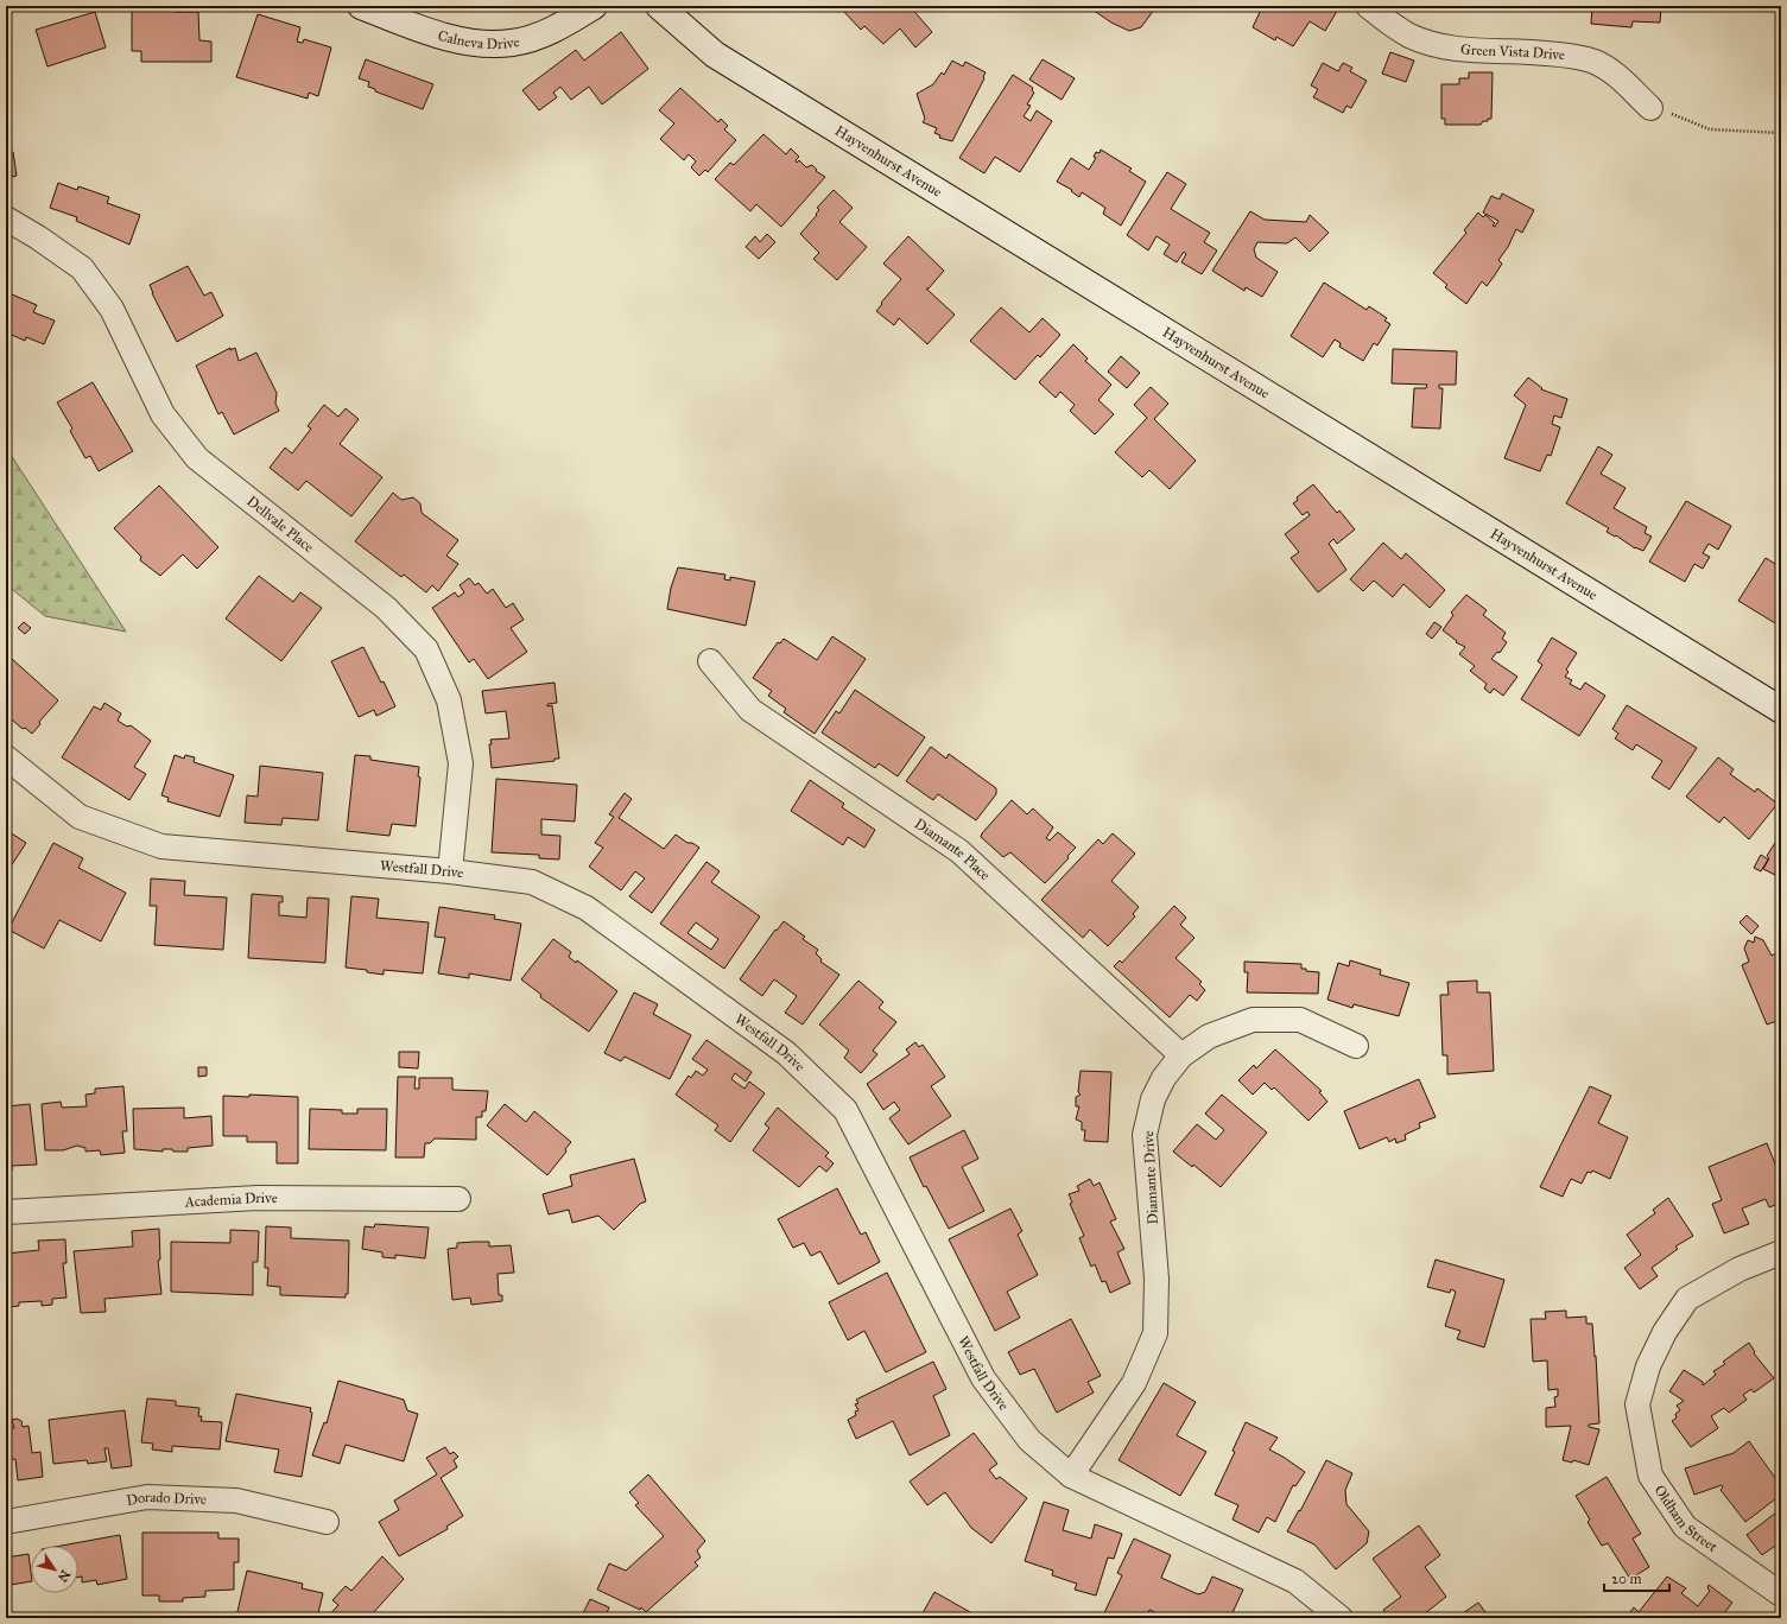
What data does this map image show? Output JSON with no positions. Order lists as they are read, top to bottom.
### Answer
{
  "streets": {
    "main road": ["Calneva Drive", "Hayvenhurst Avenue"],
    "street": [
      "Green Vista Drive",
      "Dellvale Place",
      "Diamante Place",
      "Westfall Drive",
      "Diamante Drive",
      "Academia Drive",
      "Dorado Drive",
      "Oldham Street"
    ]
  },
  "crossings": [
    ["Dellvale Place", "Westfall Drive"],
    ["Diamante Place", "Diamante Drive"],
    ["Westfall Drive", "Diamante Drive"]
  ],
  "scale_bar": "20 m",
  "north": "bottom right"
}
